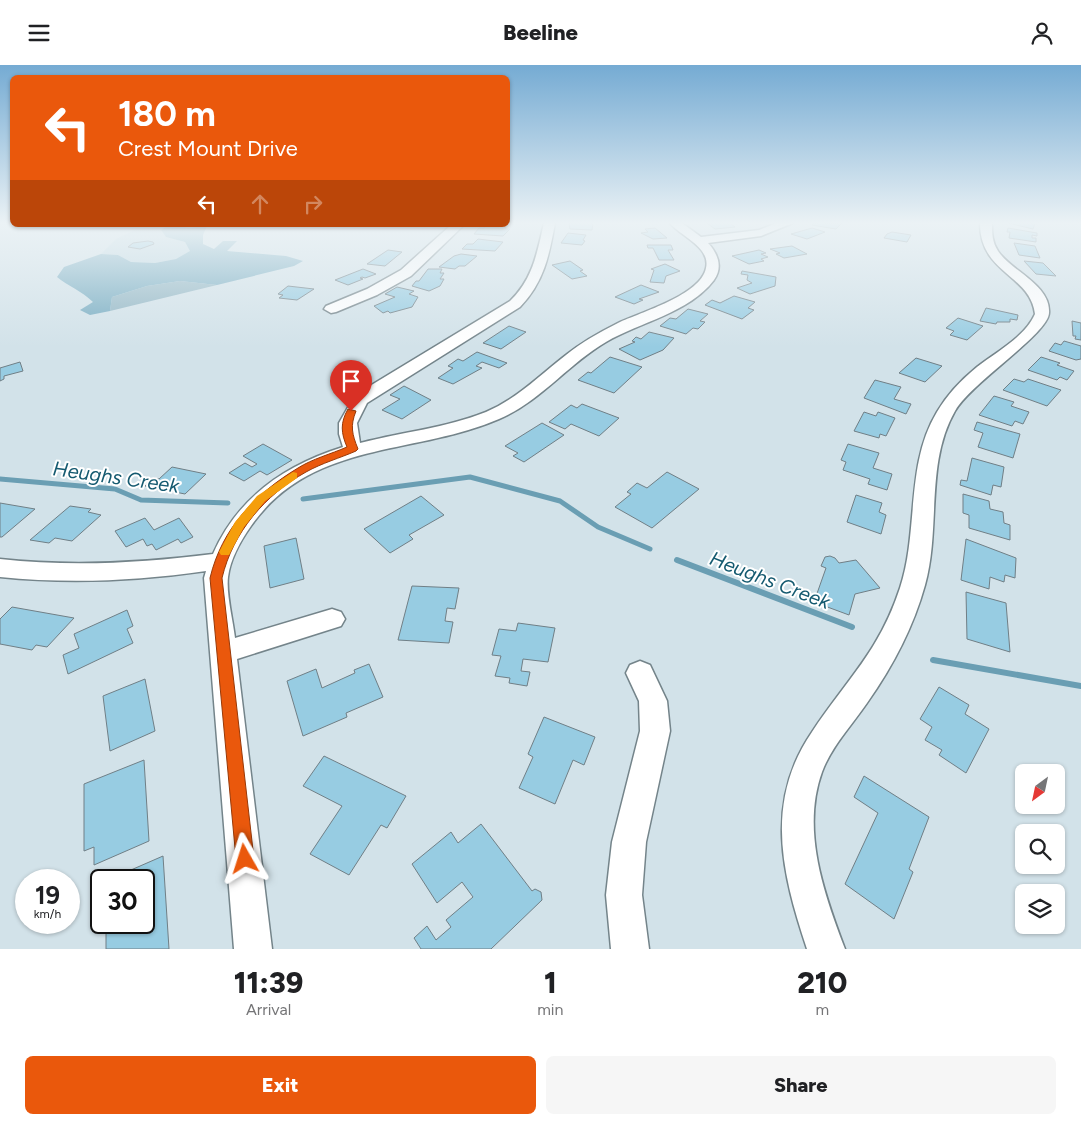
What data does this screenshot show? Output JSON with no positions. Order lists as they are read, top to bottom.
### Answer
{
  "water": ["Heughs Creek"],
  "north": "bottom left",
  "page": {
    "header": "Beeline",
    "turn": ["180 m", "Crest Mount Drive"],
    "speed": "19 km/h",
    "limit": "30",
    "eta": [
      "11:39",
      "Arrival",
      "1",
      "min",
      "210",
      "m"
    ],
    "buttons": ["Exit", "Share"]
  }
}
